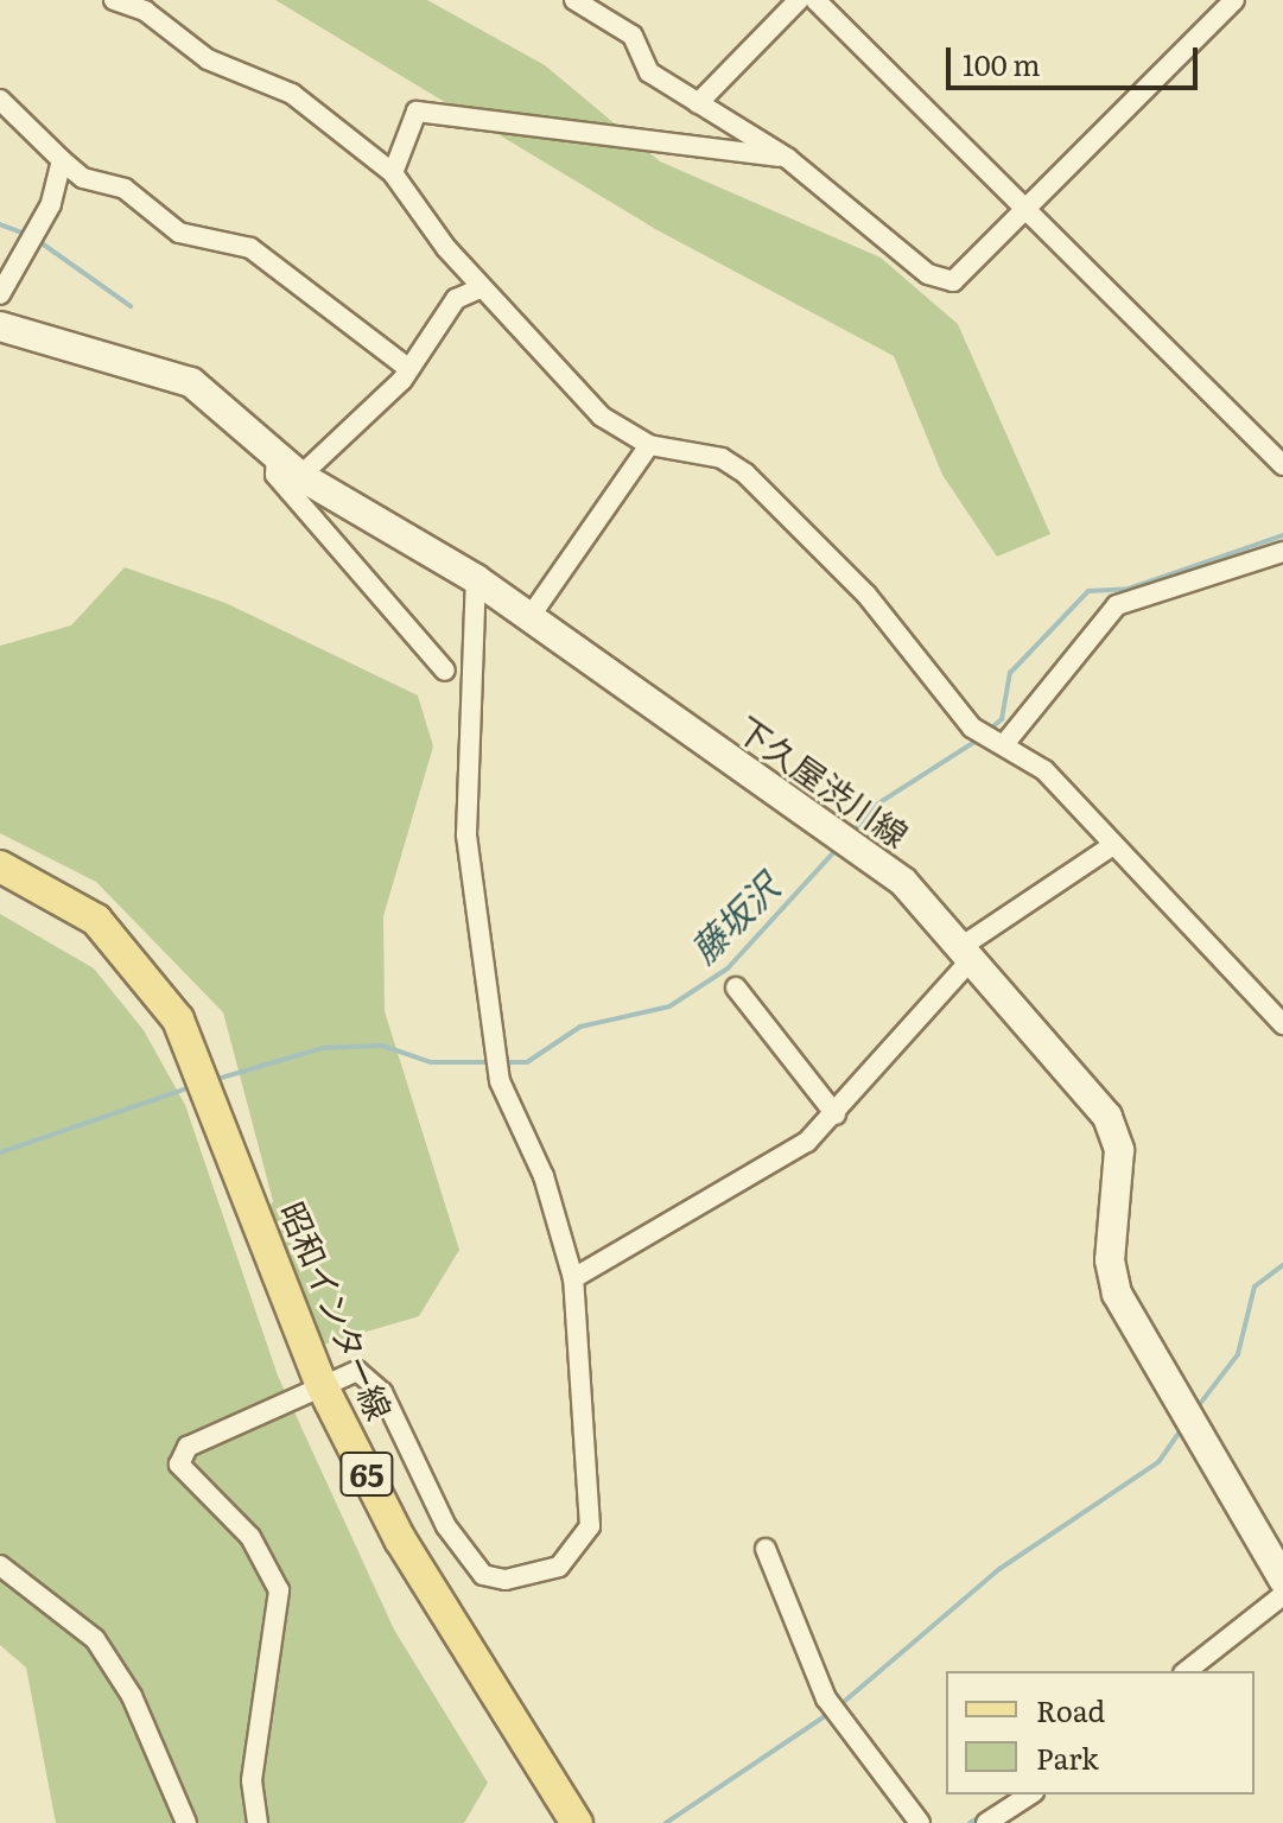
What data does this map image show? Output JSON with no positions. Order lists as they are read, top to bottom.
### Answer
{
  "streets": {
    "main road": ["下久屋渋川線", "昭和インター線", "65"]
  },
  "water": ["藤坂沢"],
  "legend": ["Road", "Park"],
  "scale_bar": "100 m"
}
